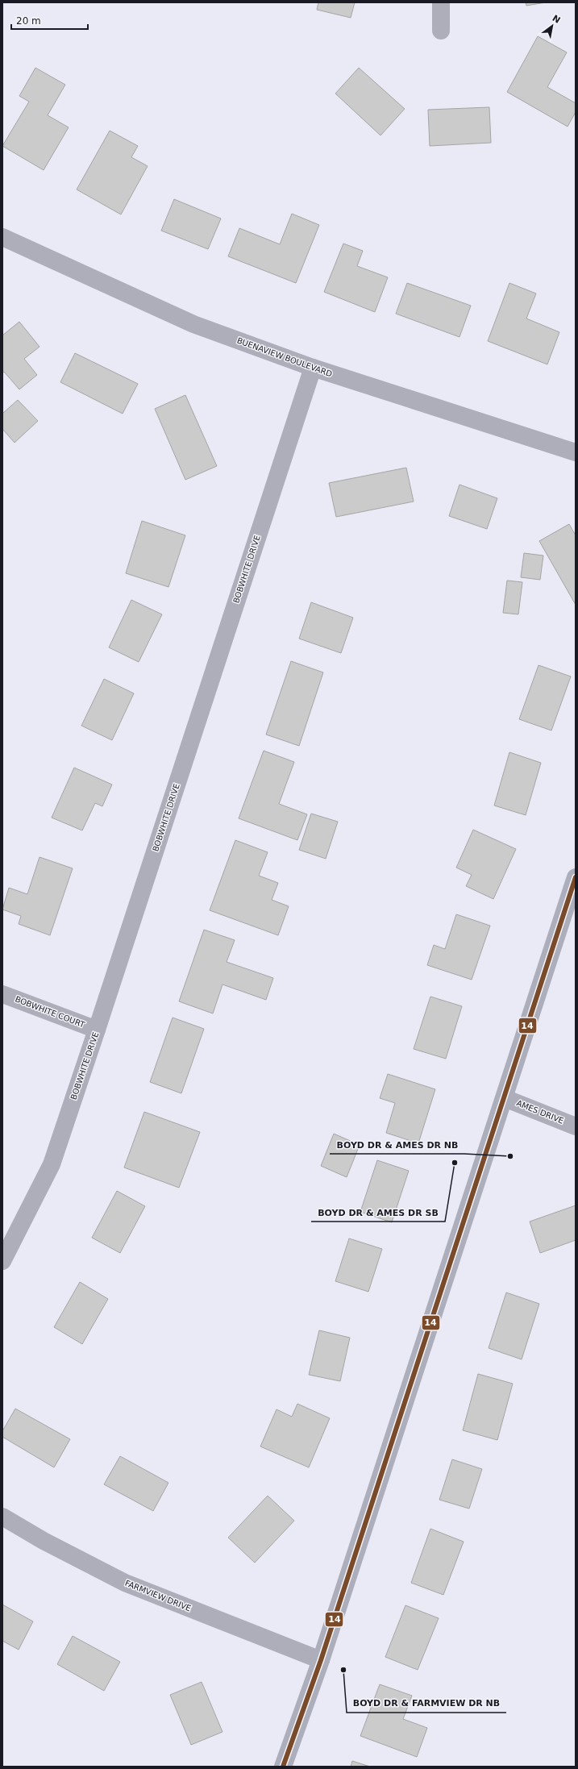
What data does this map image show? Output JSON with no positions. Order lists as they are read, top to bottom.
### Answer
{
  "streets": {
    "street": [
      "BUENAVIEW BOULEVARD",
      "BOBWHITE DRIVE",
      "BOBWHITE COURT",
      "AMES DRIVE",
      "FARMVIEW DRIVE"
    ]
  },
  "crossings": [
    ["BUENAVIEW BOULEVARD", "BOBWHITE DRIVE"],
    ["BOBWHITE DRIVE", "BOBWHITE COURT"]
  ],
  "places": ["BOYD DR & AMES DR NB", "BOYD DR & AMES DR SB", "BOYD DR & FARMVIEW DR NB"],
  "lines": ["transit line 14"],
  "scale_bar": "20 m",
  "north": "top right"
}
